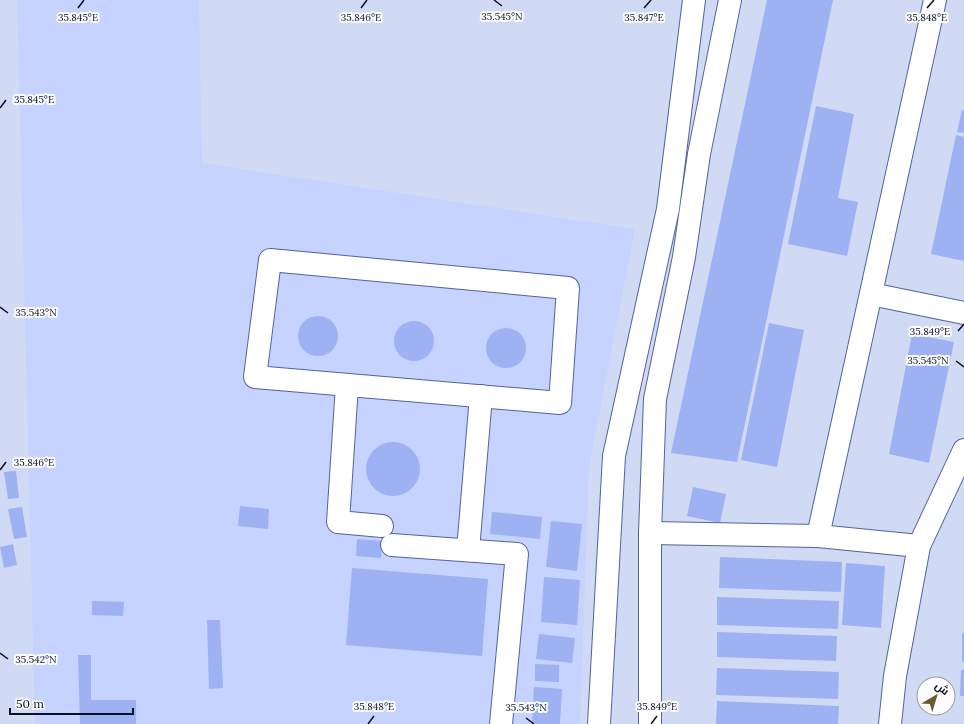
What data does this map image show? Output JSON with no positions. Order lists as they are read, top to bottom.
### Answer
{
  "scale_bar": "50 m",
  "north": "top right",
  "coordinates": [
    "35.545°N",
    "35.845°E",
    "35.846°E",
    "35.847°E",
    "35.848°E",
    "35.543°N",
    "35.849°E",
    "35.542°N"
  ]
}
